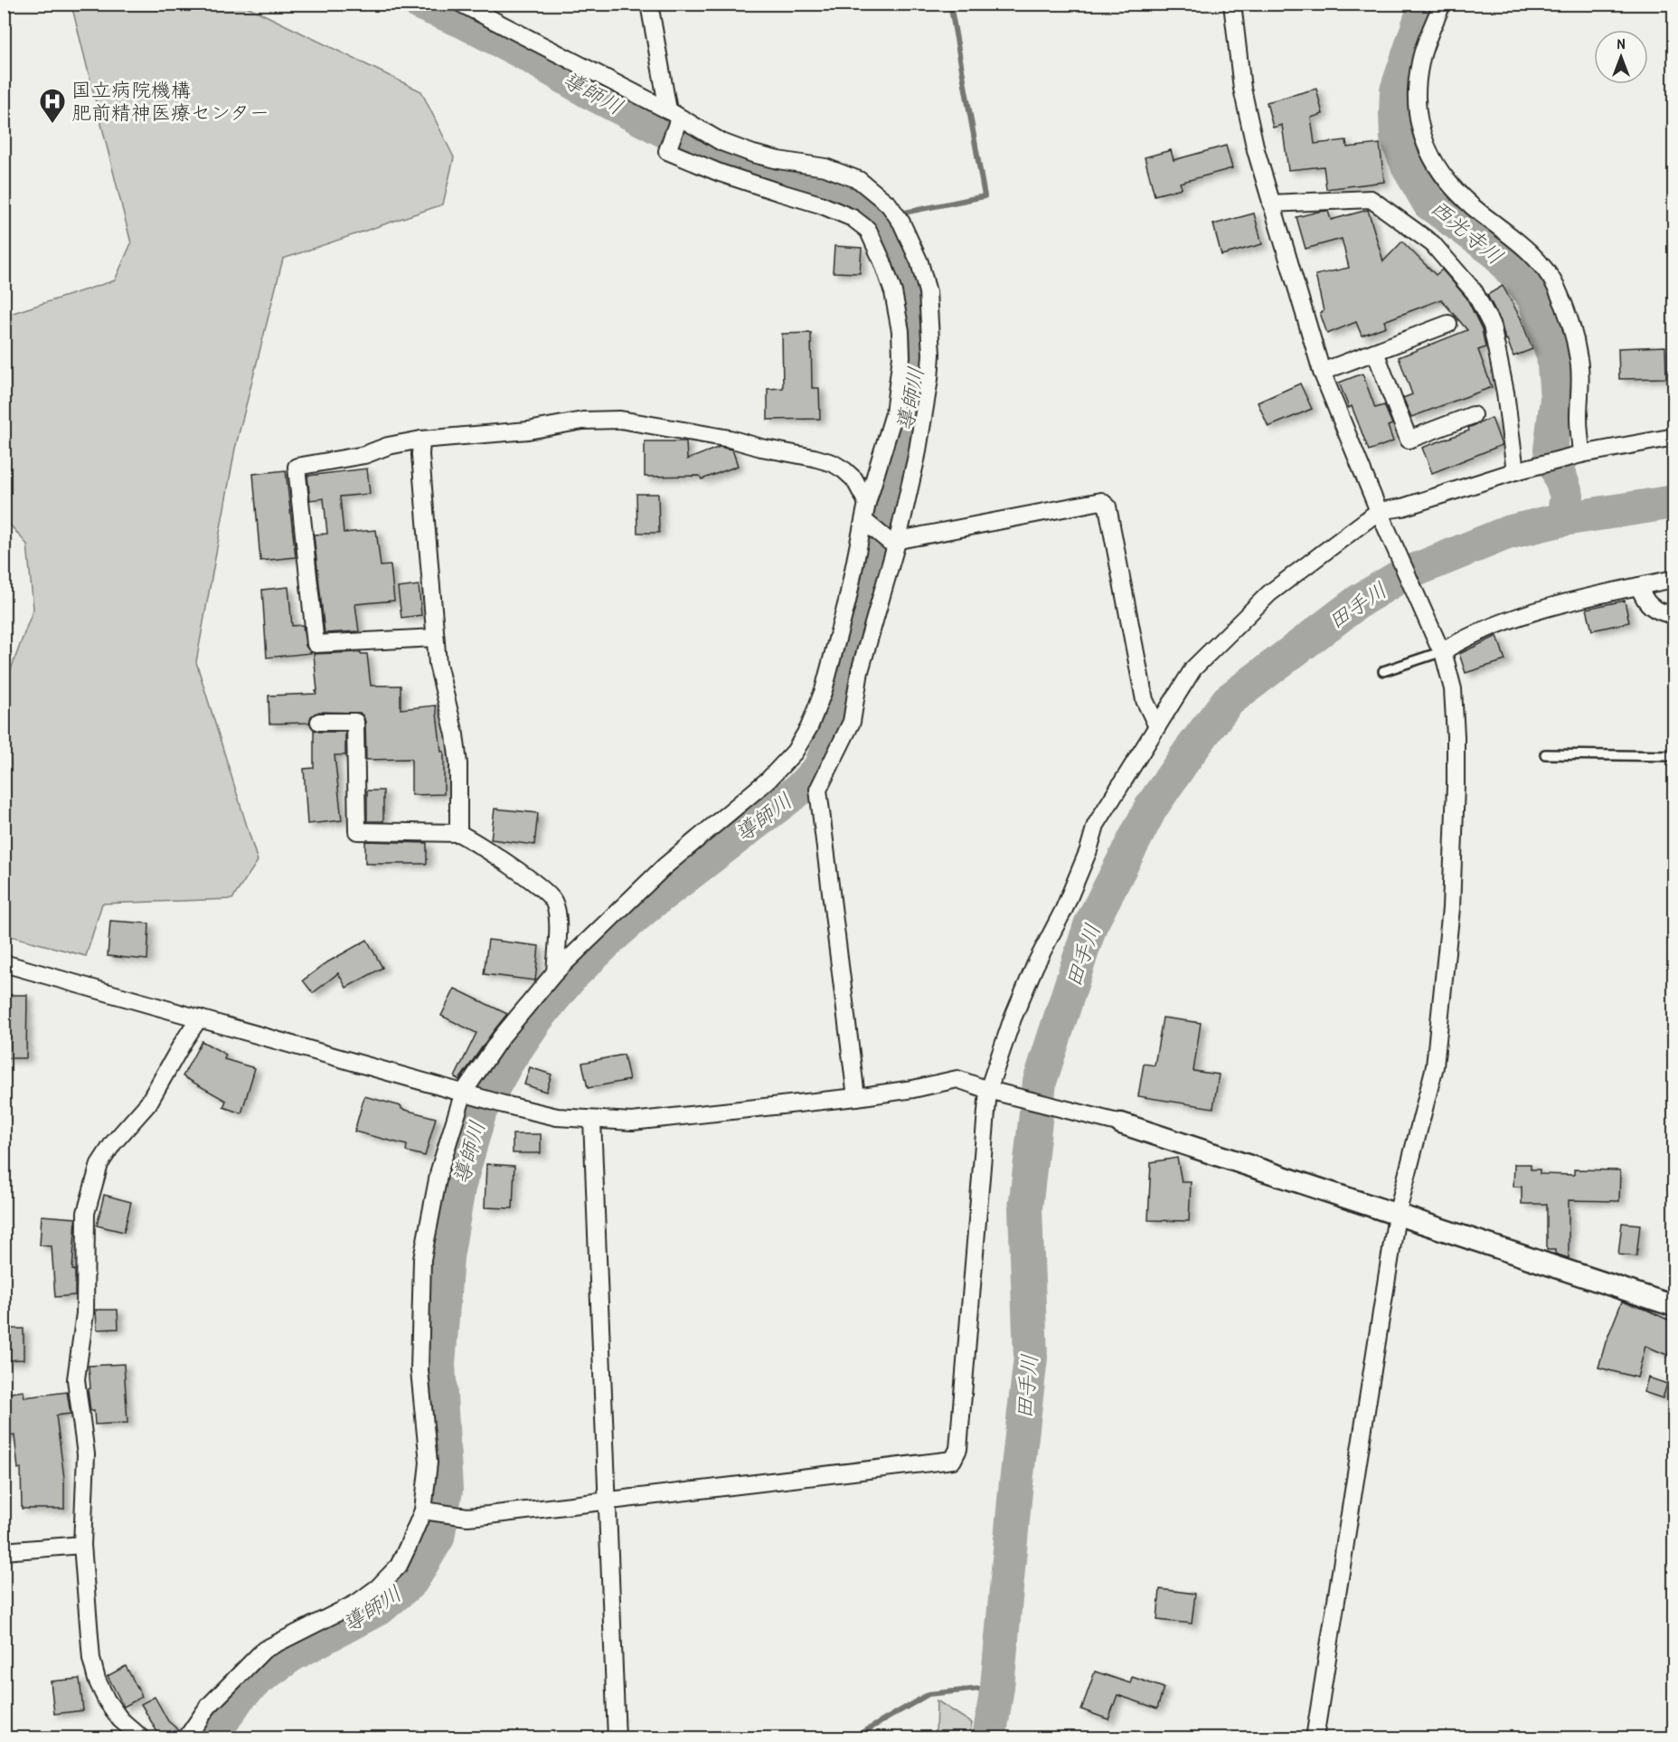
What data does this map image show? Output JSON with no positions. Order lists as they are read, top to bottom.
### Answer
{
  "water": ["導師川", "西光寺川", "田手川"],
  "places": {
    "hospital": ["国立病院機構 肥前精神医療センター"]
  },
  "north": "top"
}
